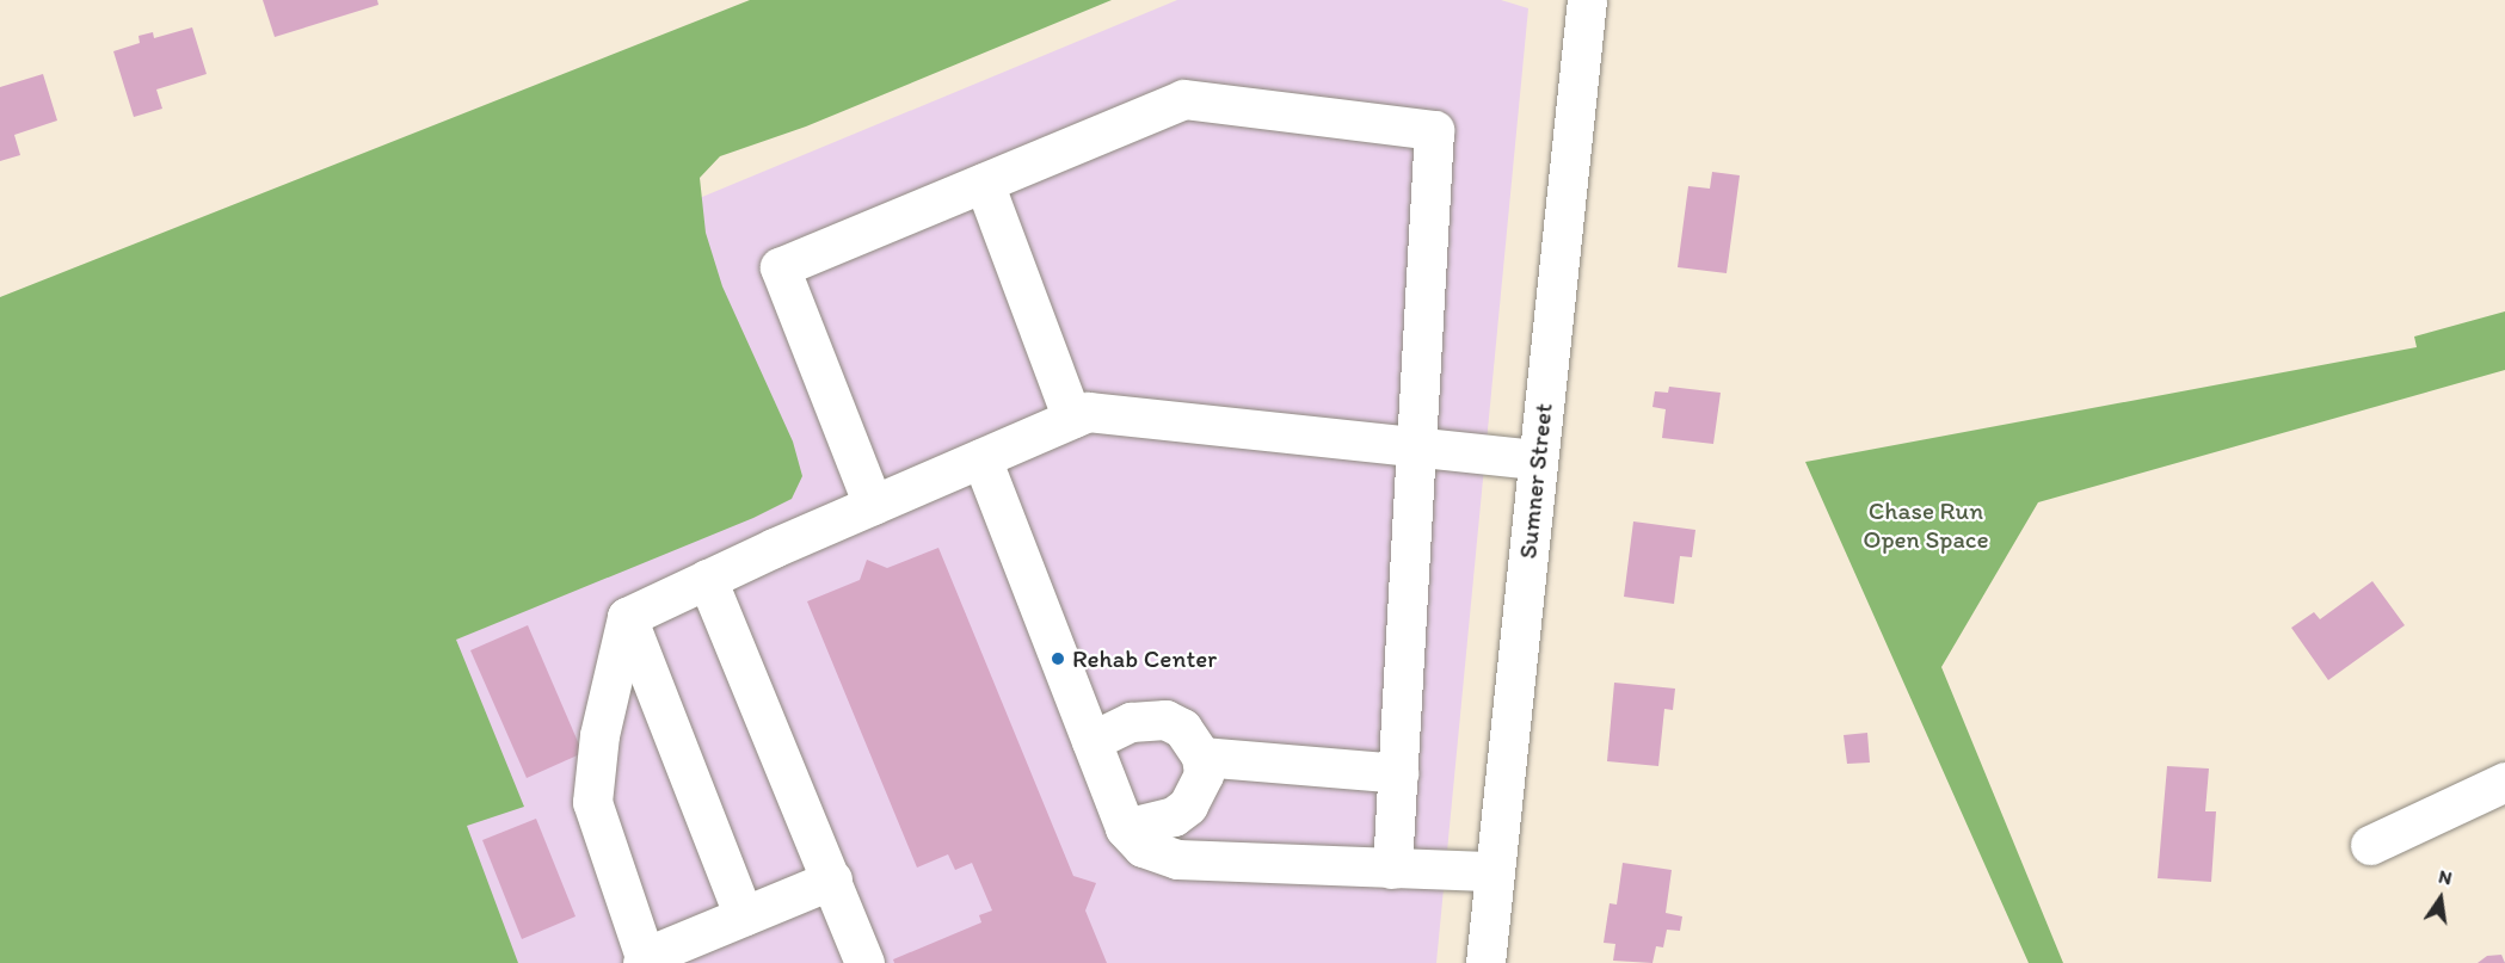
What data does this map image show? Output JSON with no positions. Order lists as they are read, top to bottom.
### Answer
{
  "streets": {
    "main road": ["Sumner Street"]
  },
  "parks": ["Chase Run Open Space"],
  "places": ["Rehab Center"],
  "north": "top"
}
